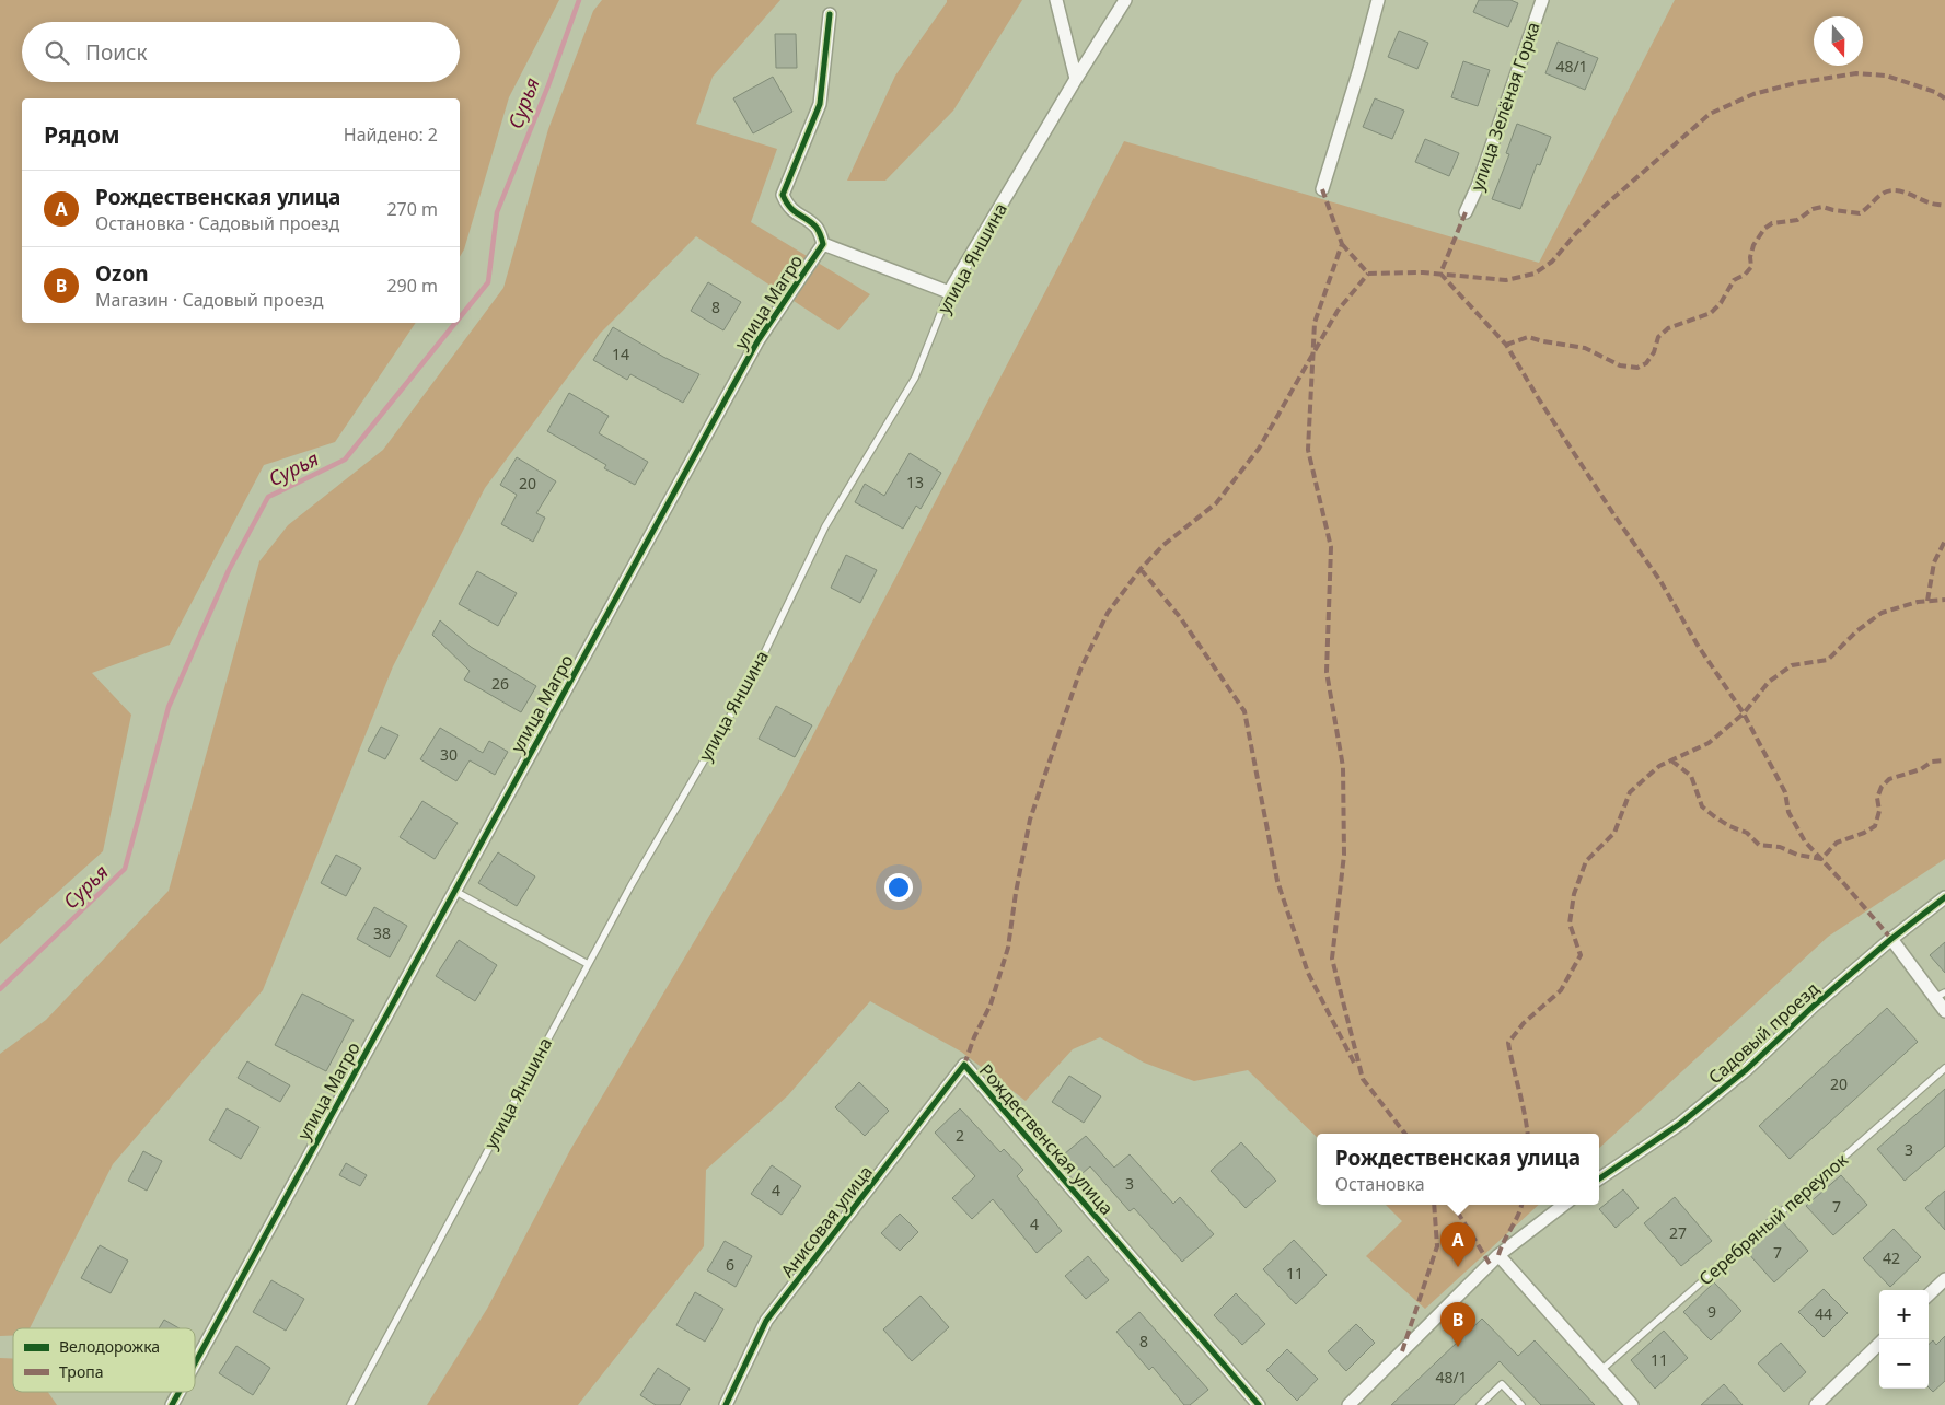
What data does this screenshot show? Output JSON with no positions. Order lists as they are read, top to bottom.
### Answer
{
  "streets": {
    "street": [
      "улица Зелёная Горка",
      "улица Яншина",
      "улица Магро",
      "Садовый проезд",
      "Рождественская улица",
      "Анисовая улица"
    ],
    "lane": ["Серебряный переулок"]
  },
  "crossings": [
    ["Рождественская улица", "Анисовая улица"]
  ],
  "water": ["Сурья"],
  "house_numbers": [
    "48/1",
    "8",
    "14",
    "13",
    "20",
    "26",
    "30",
    "38",
    "20",
    "2",
    "3",
    "3",
    "4",
    "7",
    "4",
    "27",
    "7",
    "42",
    "6",
    "11",
    "9",
    "44",
    "8",
    "11",
    "48/1"
  ],
  "legend": ["Велодорожка", "Тропа"],
  "north": "bottom",
  "page": {
    "search": "Поиск",
    "heading": ["Рядом", "Найдено: 2"],
    "list": [
      {
        "mark": "A",
        "name": "Рождественская улица",
        "note": "Остановка · Садовый проезд",
        "value": "270 m"
      },
      {
        "mark": "B",
        "name": "Ozon",
        "note": "Магазин · Садовый проезд",
        "value": "290 m"
      }
    ],
    "popup": ["Рождественская улица", "Остановка"],
    "pins": ["A", "B"],
    "map_buttons": ["+", "−"]
  }
}
